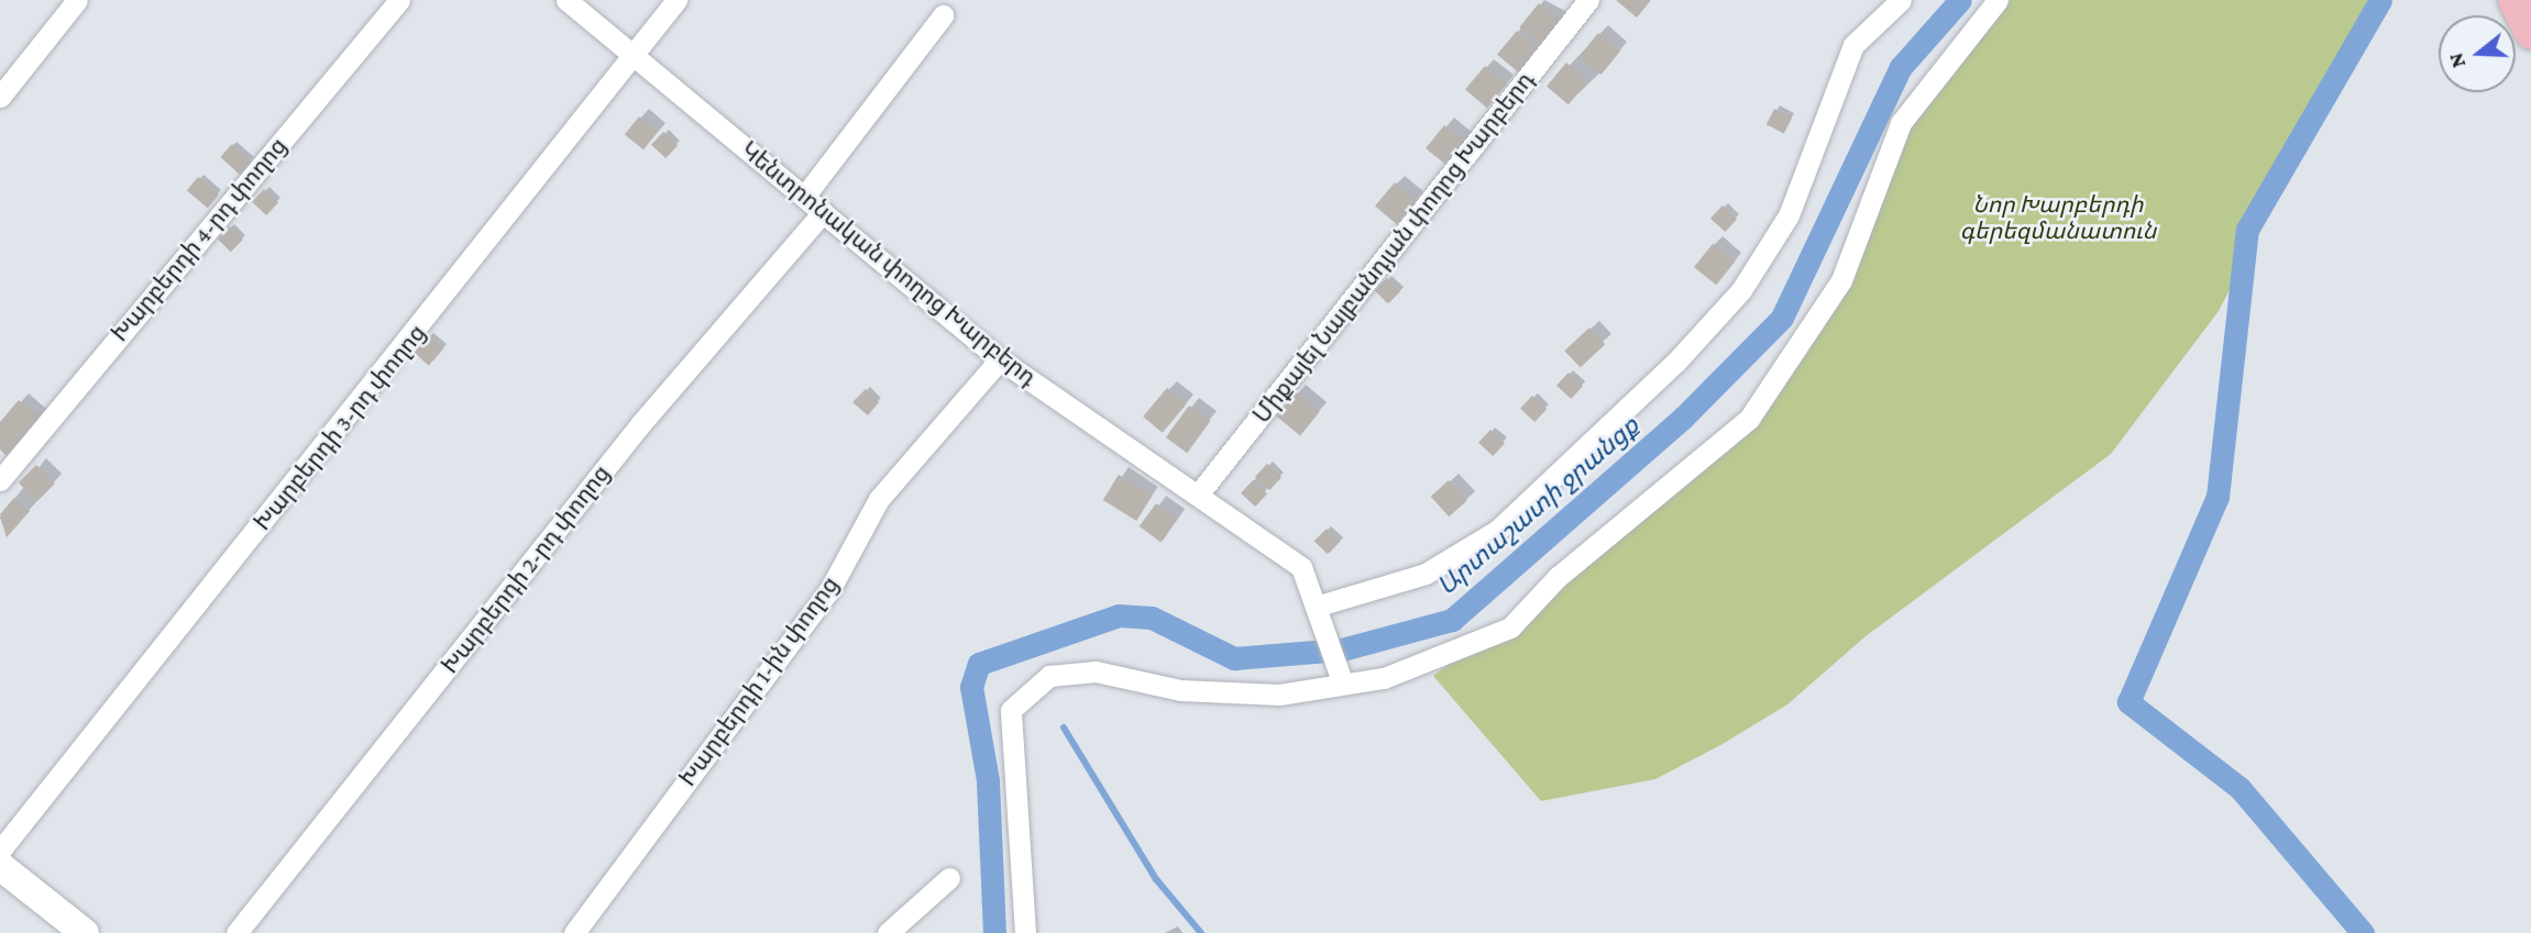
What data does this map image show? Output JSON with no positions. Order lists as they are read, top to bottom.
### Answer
{
  "streets": {
    "street": [
      "Խարբերդի 4-րդ փողոց",
      "Միքայել Նալբանդյան փողոց Խարբերդ",
      "Կենտրոնական փողոց Խարբերդ",
      "Խարբերդի 3-րդ փողոց",
      "Խարբերդի 2-րդ փողոց",
      "Խարբերդի 1-ին փողոց"
    ]
  },
  "crossings": [
    ["Միքայել Նալբանդյան փողոց Խարբերդ", "Կենտրոնական փողոց Խարբերդ"],
    ["Կենտրոնական փողոց Խարբերդ", "Խարբերդի 3-րդ փողոց"],
    ["Կենտրոնական փողոց Խարբերդ", "Խարբերդի 2-րդ փողոց"],
    ["Կենտրոնական փողոց Խարբերդ", "Խարբերդի 1-ին փողոց"]
  ],
  "water": ["Արտաշատի ջրանցք"],
  "parks": ["Նոր Խարբերդի գերեզմանատուն"],
  "north": "left"
}
